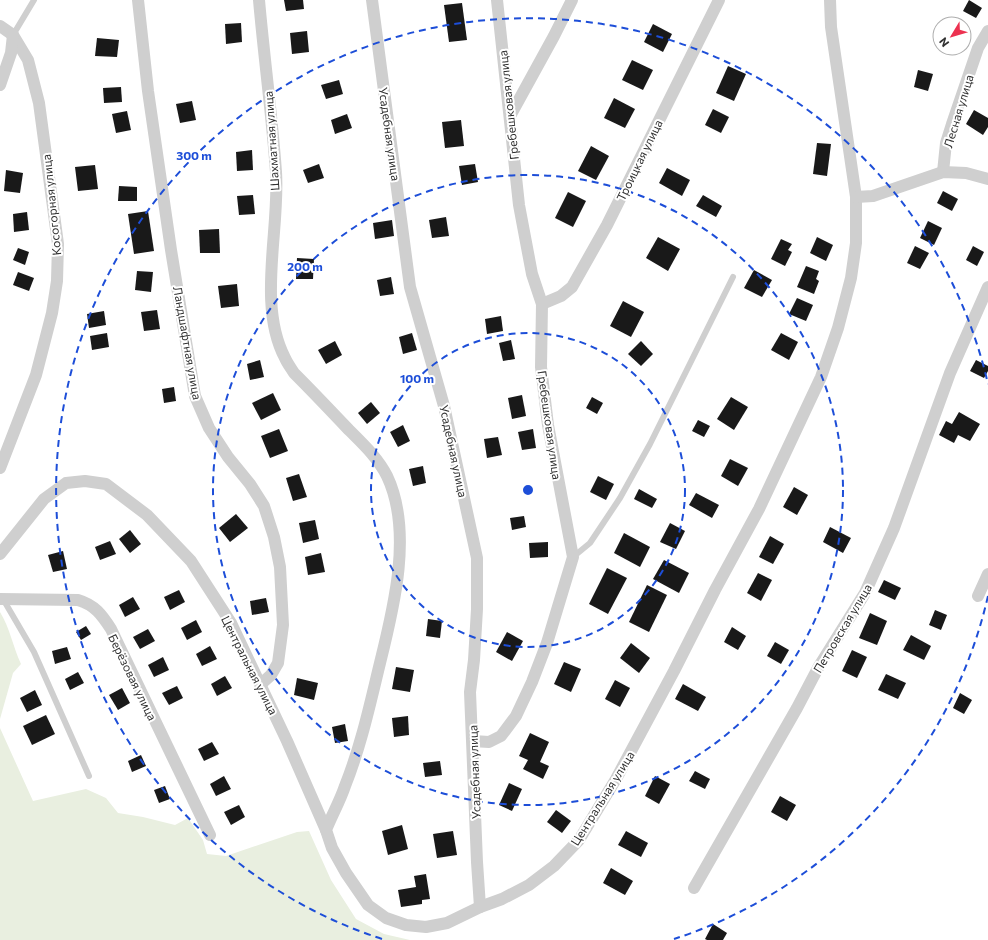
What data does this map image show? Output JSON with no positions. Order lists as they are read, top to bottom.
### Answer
{
  "streets": {
    "street": [
      "Гребешковая улица",
      "Лесная улица",
      "Усадебная улица",
      "Шахматная улица",
      "Троицкая улица",
      "Косогорная улица",
      "Ландшафтная улица",
      "Петровская улица",
      "Центральная улица",
      "Берёзовая улица"
    ]
  },
  "crossings": [
    ["Гребешковая улица", "Усадебная улица"],
    ["Гребешковая улица", "Троицкая улица"],
    ["Усадебная улица", "Центральная улица"],
    ["Шахматная улица", "Центральная улица"],
    ["Ландшафтная улица", "Центральная улица"]
  ],
  "north": "bottom left",
  "rings": ["300 m", "200 m", "100 m"]
}
